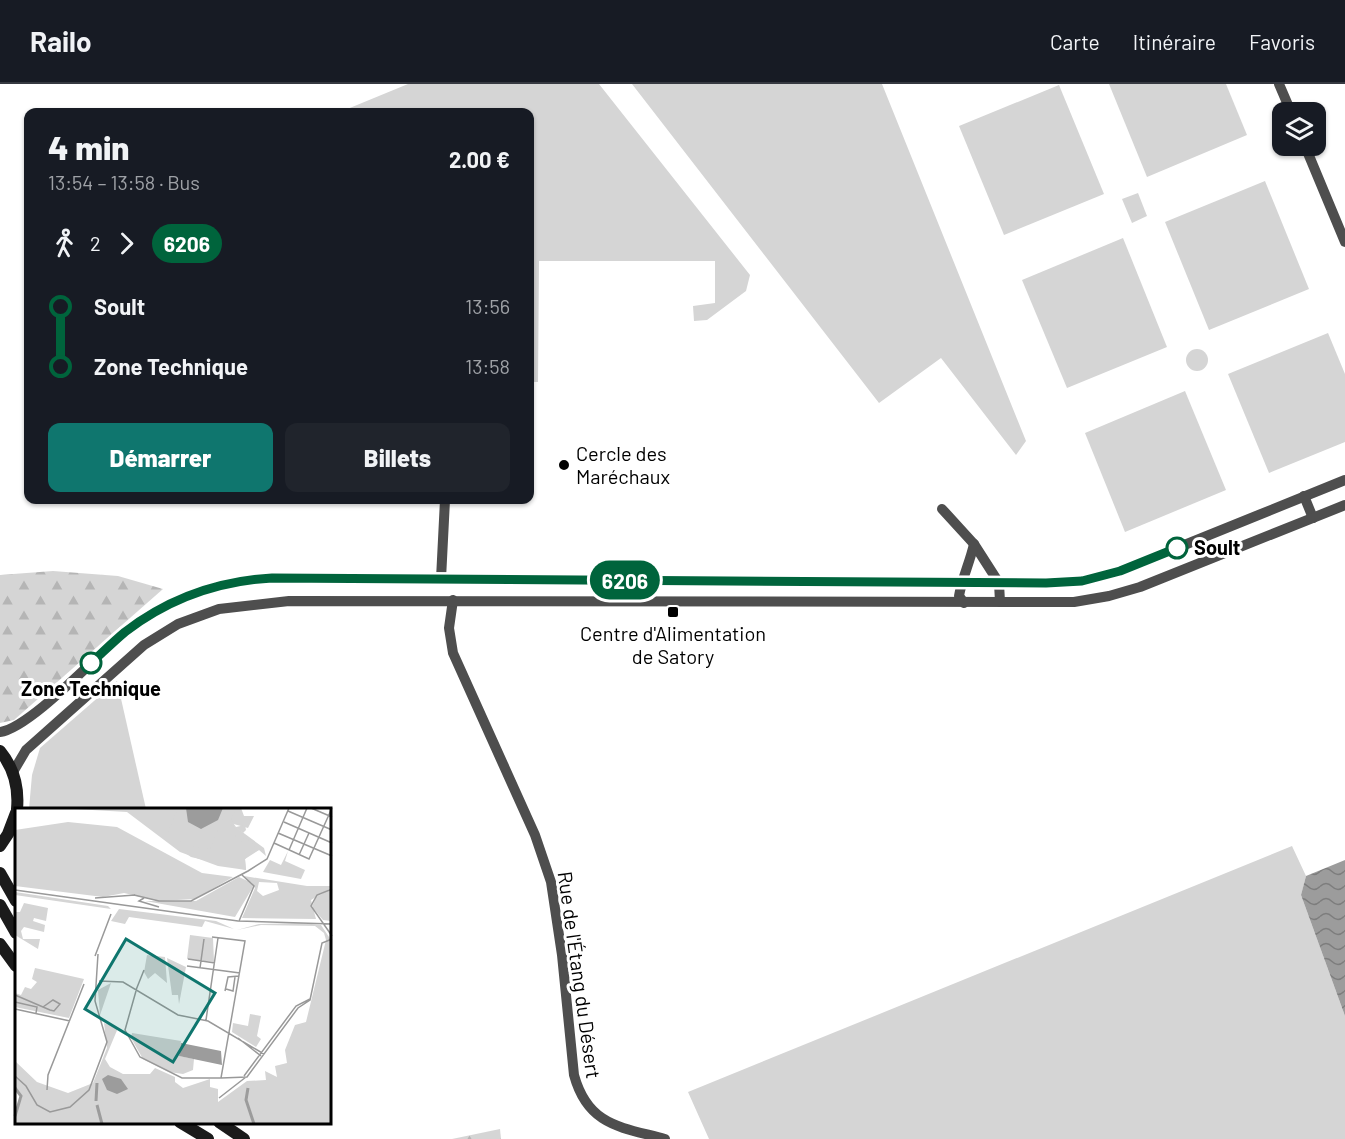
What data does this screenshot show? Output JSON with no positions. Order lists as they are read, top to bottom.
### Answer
{
  "streets": {
    "street": ["Rue de l'Étang du Désert"]
  },
  "places": {
    "other": ["Cercle des Maréchaux", "Soult", "Zone Technique"],
    "transit": ["Centre d'Alimentation de Satory"]
  },
  "lines": ["bus line 6206"],
  "page": {
    "header": "Railo",
    "nav": ["Carte", "Itinéraire", "Favoris"],
    "on_map": "6206",
    "heading": ["4 min", "13:54 – 13:58 · Bus", "2.00 €"],
    "legs": ["2", "6206"],
    "list": [
      {
        "name": "Soult",
        "value": "13:56"
      },
      {
        "name": "Zone Technique",
        "value": "13:58"
      }
    ],
    "buttons": ["Démarrer", "Billets"]
  }
}
